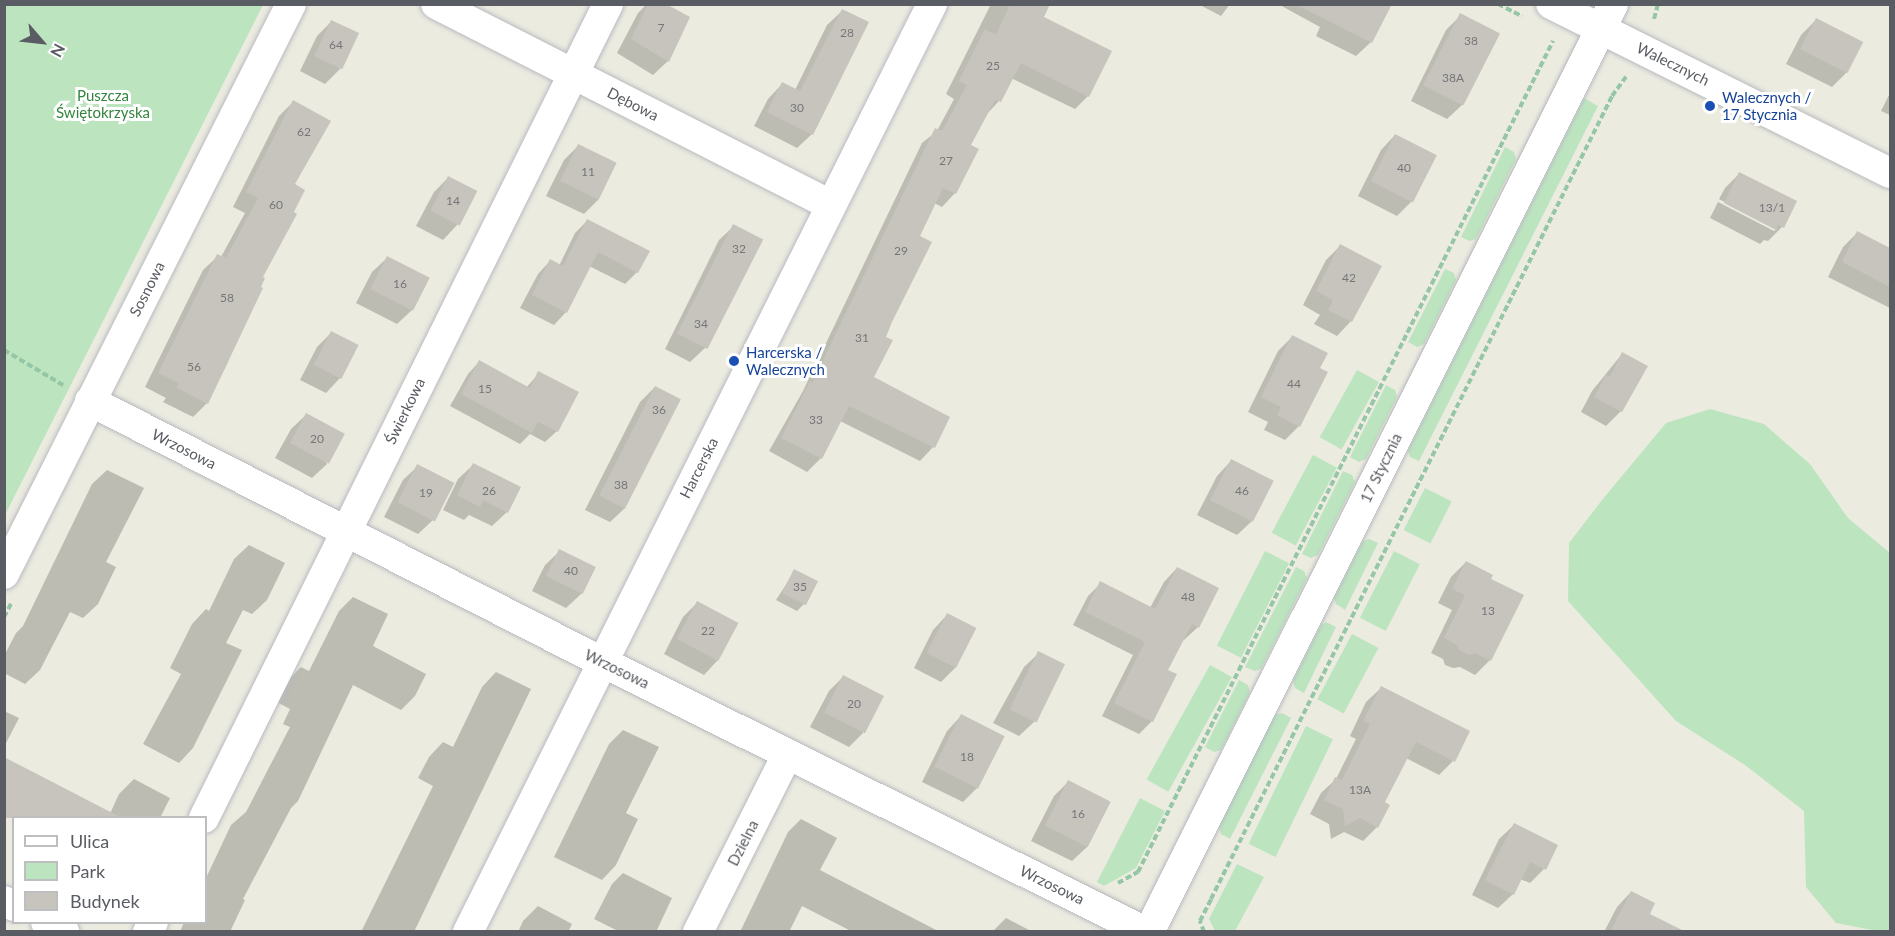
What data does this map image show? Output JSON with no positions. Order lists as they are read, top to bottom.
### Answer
{
  "streets": {
    "street": [
      "Walecznych",
      "Dębowa",
      "Sosnowa",
      "Świerkowa",
      "Wrzosowa",
      "Harcerska",
      "17 Stycznia",
      "Dzielna"
    ]
  },
  "crossings": [
    ["Walecznych", "17 Stycznia"],
    ["Dębowa", "Świerkowa"],
    ["Dębowa", "Harcerska"],
    ["Sosnowa", "Wrzosowa"],
    ["Świerkowa", "Wrzosowa"],
    ["Wrzosowa", "Harcerska"],
    ["Wrzosowa", "17 Stycznia"],
    ["Wrzosowa", "Dzielna"]
  ],
  "parks": ["Puszcza Świętokrzyska"],
  "places": ["Walecznych / 17 Stycznia", "Harcerska / Walecznych"],
  "house_numbers": [
    "7",
    "28",
    "38",
    "64",
    "25",
    "38A",
    "30",
    "62",
    "27",
    "40",
    "11",
    "14",
    "60",
    "13/1",
    "32",
    "29",
    "42",
    "16",
    "58",
    "34",
    "31",
    "56",
    "44",
    "15",
    "36",
    "33",
    "20",
    "38",
    "26",
    "46",
    "19",
    "40",
    "35",
    "48",
    "13",
    "22",
    "20",
    "18",
    "13A",
    "16"
  ],
  "legend": ["Ulica", "Park", "Budynek"],
  "north": "bottom right"
}
